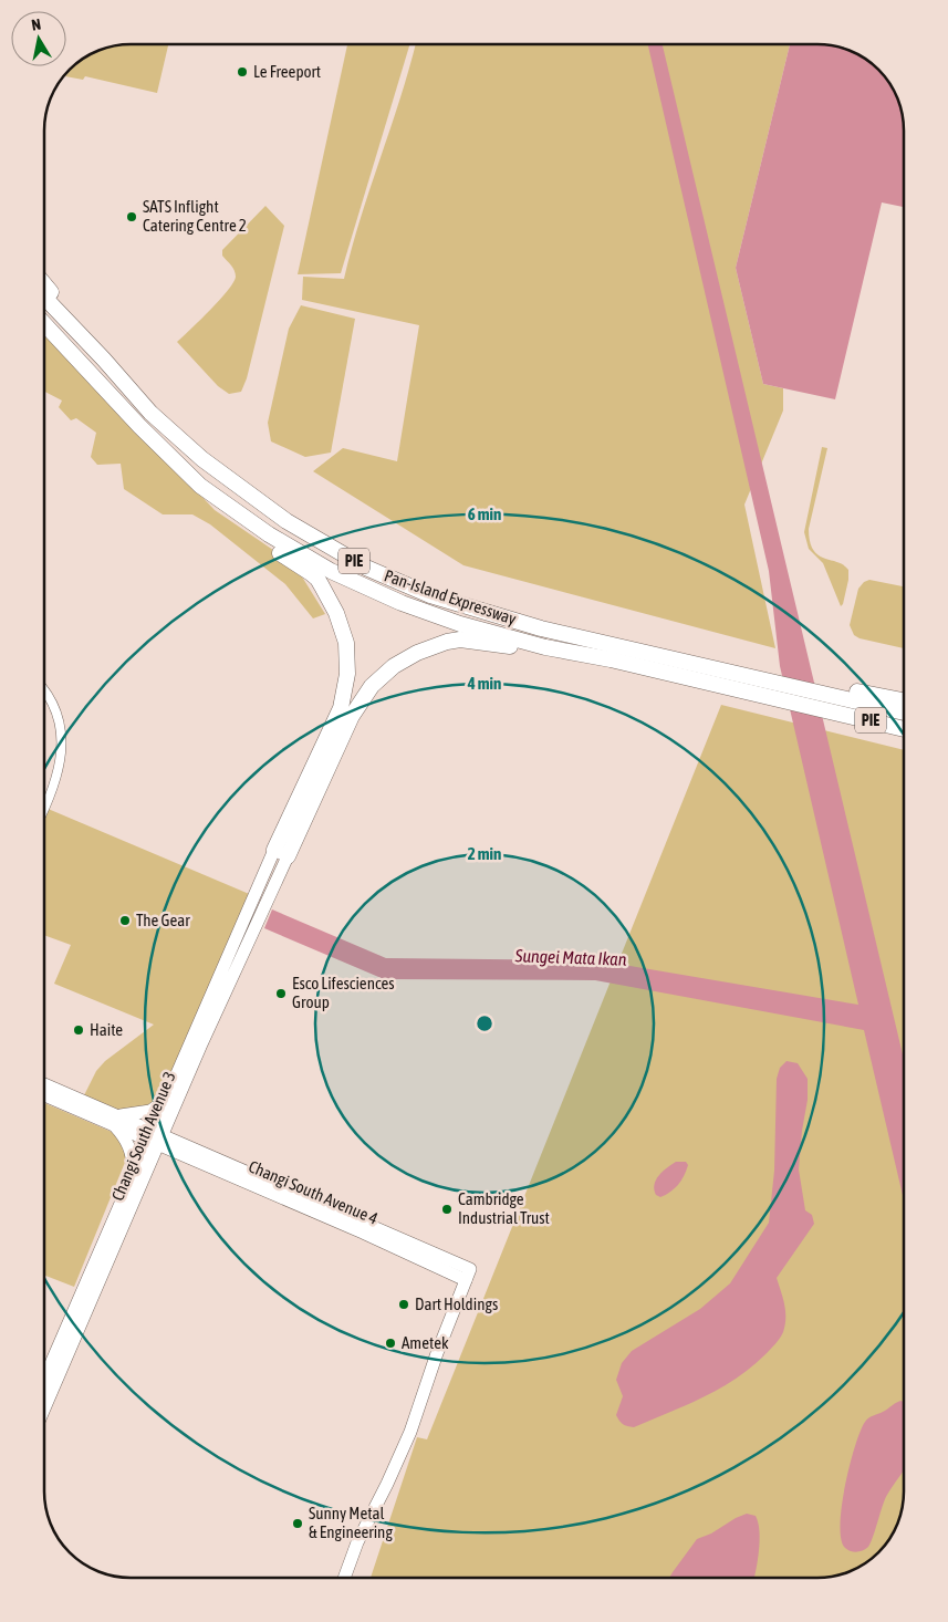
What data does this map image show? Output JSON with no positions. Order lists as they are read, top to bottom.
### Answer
{
  "streets": {
    "highway": ["PIE", "Pan-Island Expressway"],
    "street": ["Changi South Avenue 3", "Changi South Avenue 4"]
  },
  "crossings": [
    ["PIE", "Pan-Island Expressway"],
    ["Changi South Avenue 3", "Changi South Avenue 4"]
  ],
  "water": ["Sungei Mata Ikan"],
  "places": [
    "Le Freeport",
    "SATS Inflight Catering Centre 2",
    "The Gear",
    "Esco Lifesciences Group",
    "Haite",
    "Cambridge Industrial Trust",
    "Dart Holdings",
    "Ametek",
    "Sunny Metal & Engineering"
  ],
  "north": "top",
  "rings": ["6 min", "4 min", "2 min"]
}
